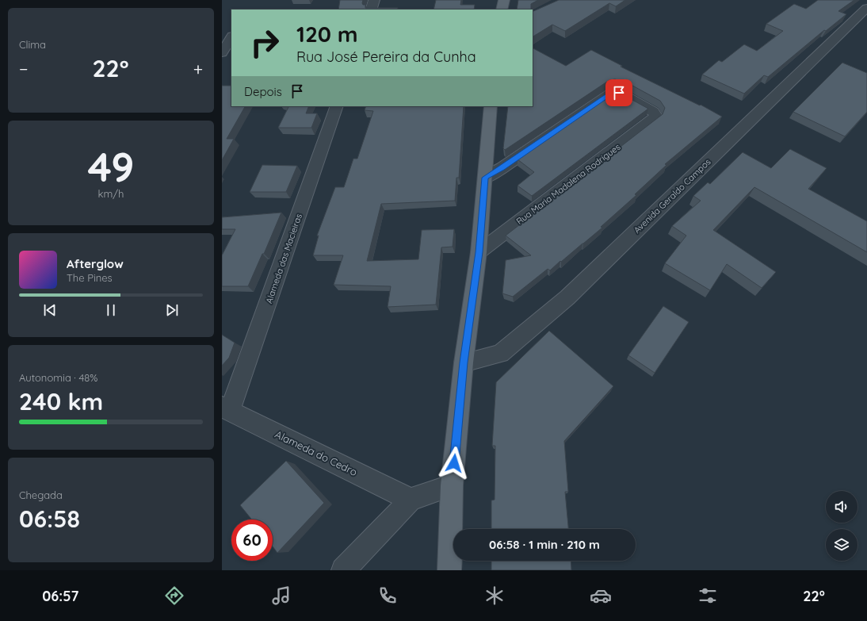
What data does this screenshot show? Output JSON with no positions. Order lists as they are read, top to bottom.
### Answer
{
  "streets": {
    "street": [
      "Rua Maria Madalena Rodrigues",
      "Avenida Geraldo Campos",
      "Alameda das Macieiras",
      "Alameda do Cedro"
    ]
  },
  "crossings": [
    ["Alameda das Macieiras", "Alameda do Cedro"]
  ],
  "page": {
    "tile": [
      "Clima",
      ["49", "km/h"],
      ["Autonomia · 48%", "240 km"],
      ["Chegada", "06:58"]
    ],
    "turn": ["120 m", "Rua José Pereira da Cunha"],
    "heat": ["−", "22°", "+"],
    "then": "Depois",
    "song": ["Afterglow", "The Pines"],
    "limit": "60",
    "trip": "06:58 · 1 min · 210 m",
    "tabs": ["06:57", "22°"]
  }
}
